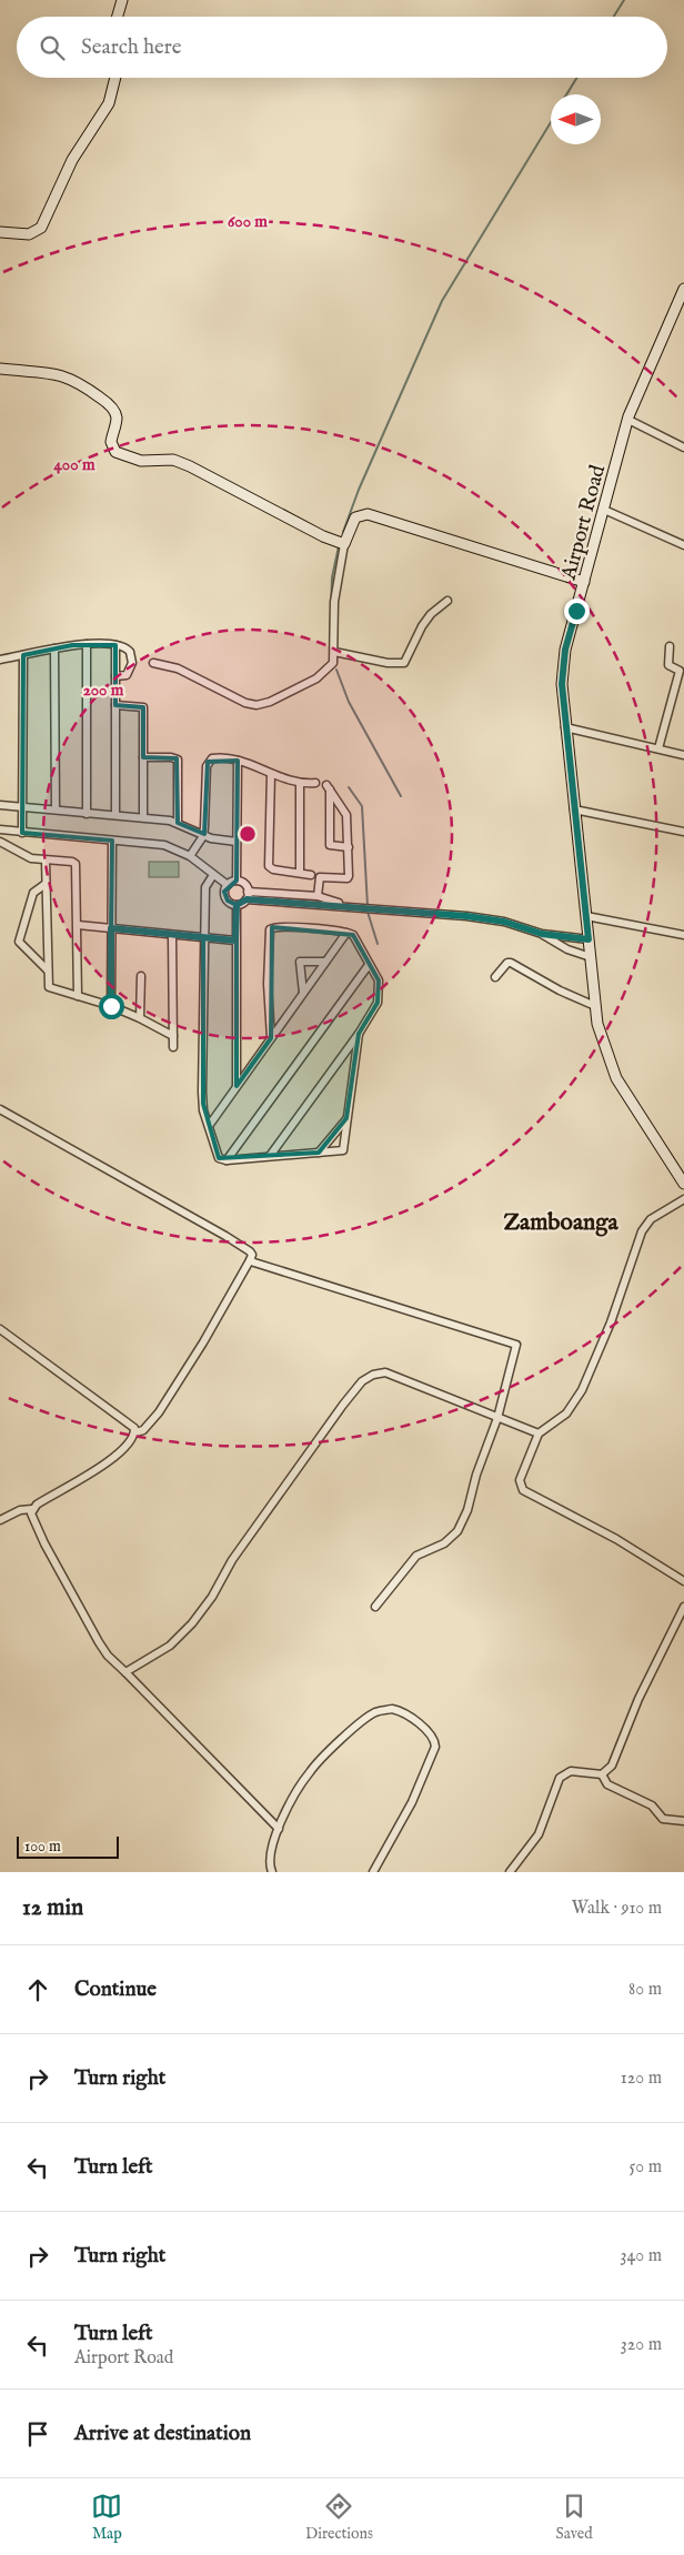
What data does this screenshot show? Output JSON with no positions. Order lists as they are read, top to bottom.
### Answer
{
  "streets": {
    "main road": ["Airport Road"]
  },
  "districts": ["Zamboanga"],
  "scale_bar": "100 m",
  "north": "left",
  "page": {
    "search": "Search here",
    "scale": "100 m",
    "heading": ["12 min", "Walk · 910 m"],
    "list": [
      ["Continue", "80 m"],
      ["Turn right", "120 m"],
      ["Turn left", "50 m"],
      ["Turn right", "340 m"],
      ["Turn left", "Airport Road", "320 m"],
      "Arrive at destination"
    ],
    "nav": ["Map", "Directions", "Saved"]
  },
  "rings": ["600 m", "400 m", "200 m"]
}
